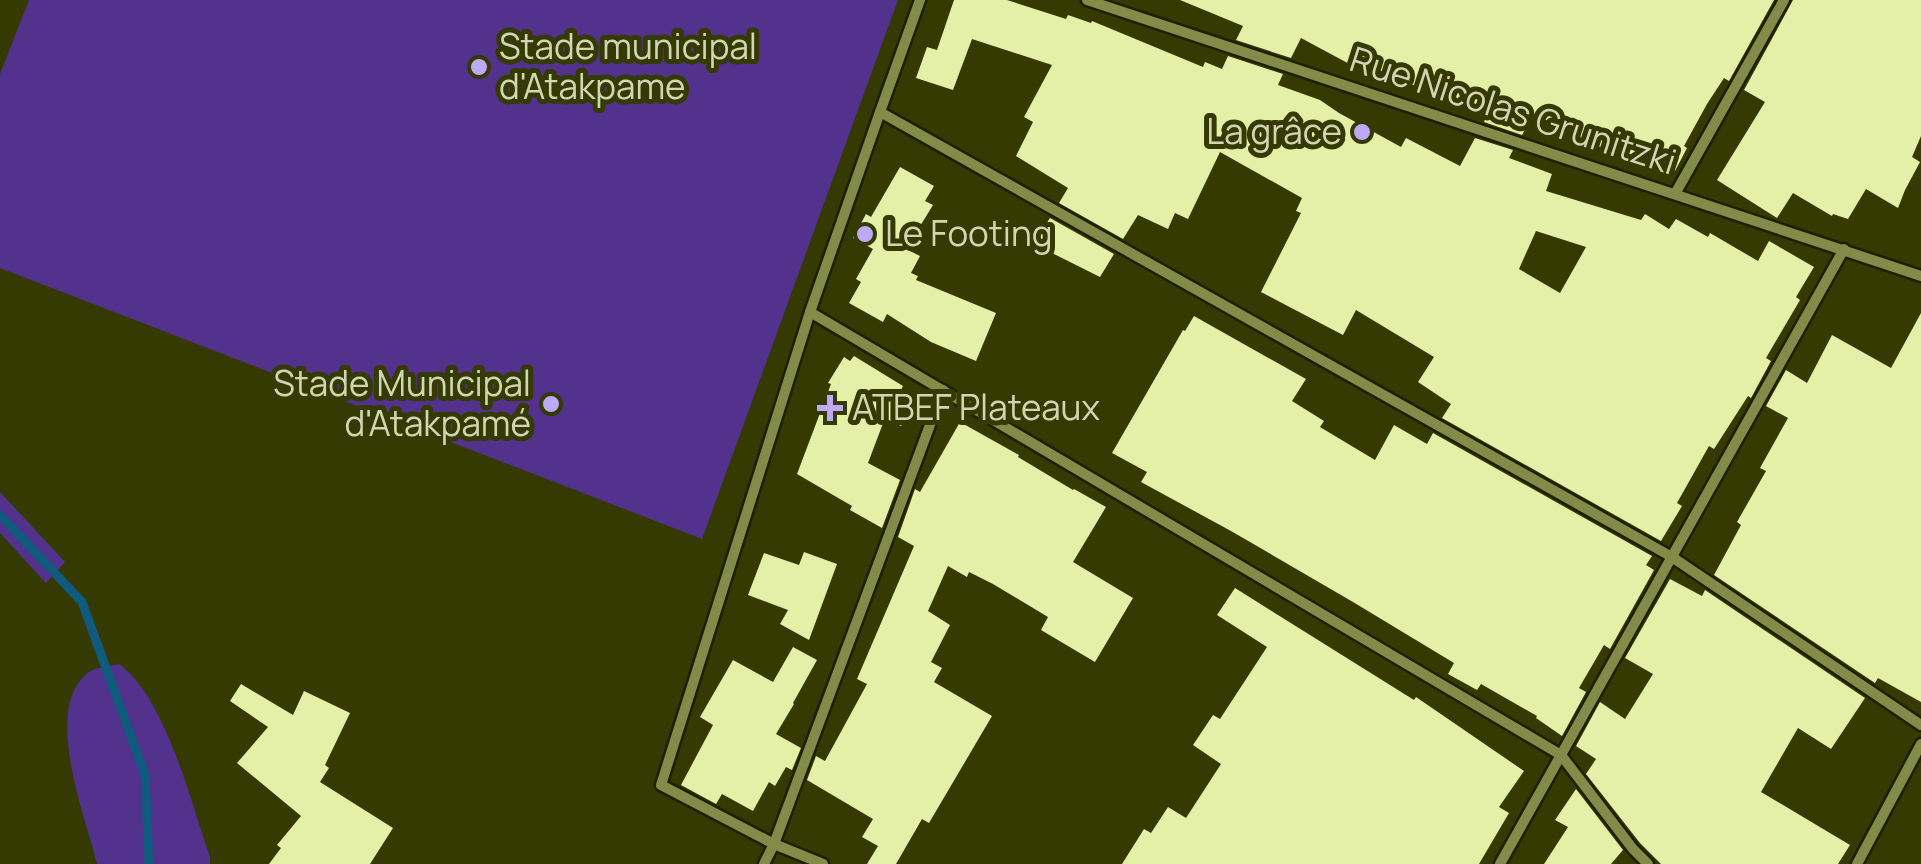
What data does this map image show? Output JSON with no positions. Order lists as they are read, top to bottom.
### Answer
{
  "streets": {
    "street": ["Rue Nicolas Grunitzki"]
  },
  "places": {
    "other": [
      "Stade municipal d'Atakpame",
      "La grâce",
      "Le Footing",
      "Stade Municipal d'Atakpamé"
    ],
    "health": ["ATBEF Plateaux"]
  }
}
